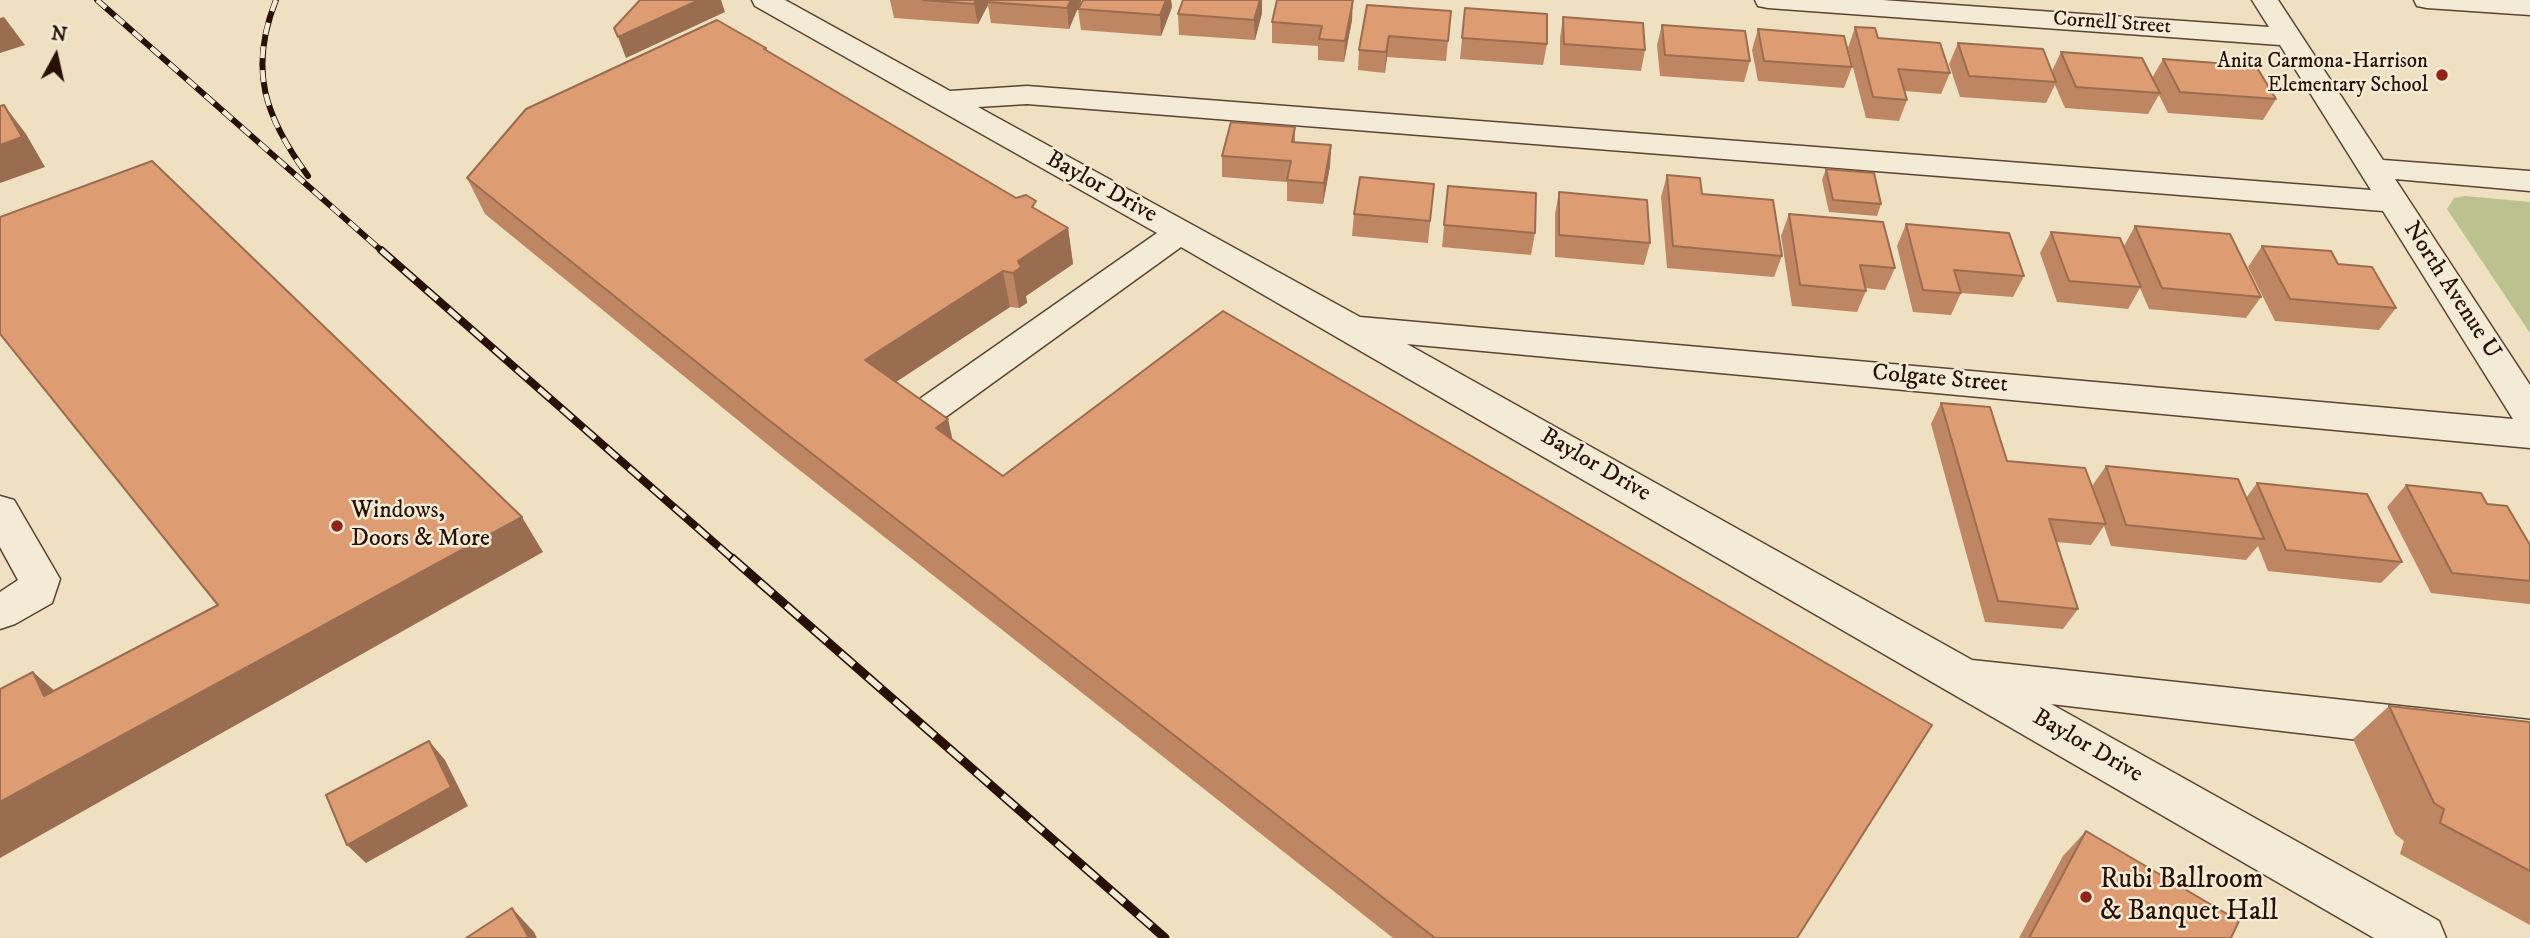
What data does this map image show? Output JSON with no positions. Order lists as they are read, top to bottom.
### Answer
{
  "streets": {
    "street": [
      "Cornell Street",
      "Baylor Drive",
      "North Avenue U",
      "Colgate Street"
    ]
  },
  "crossings": [
    ["Cornell Street", "North Avenue U"],
    ["Baylor Drive", "Colgate Street"]
  ],
  "places": ["Anita Carmona-Harrison Elementary School", "Windows, Doors & More", "Rubi Ballroom & Banquet Hall"],
  "north": "top"
}
